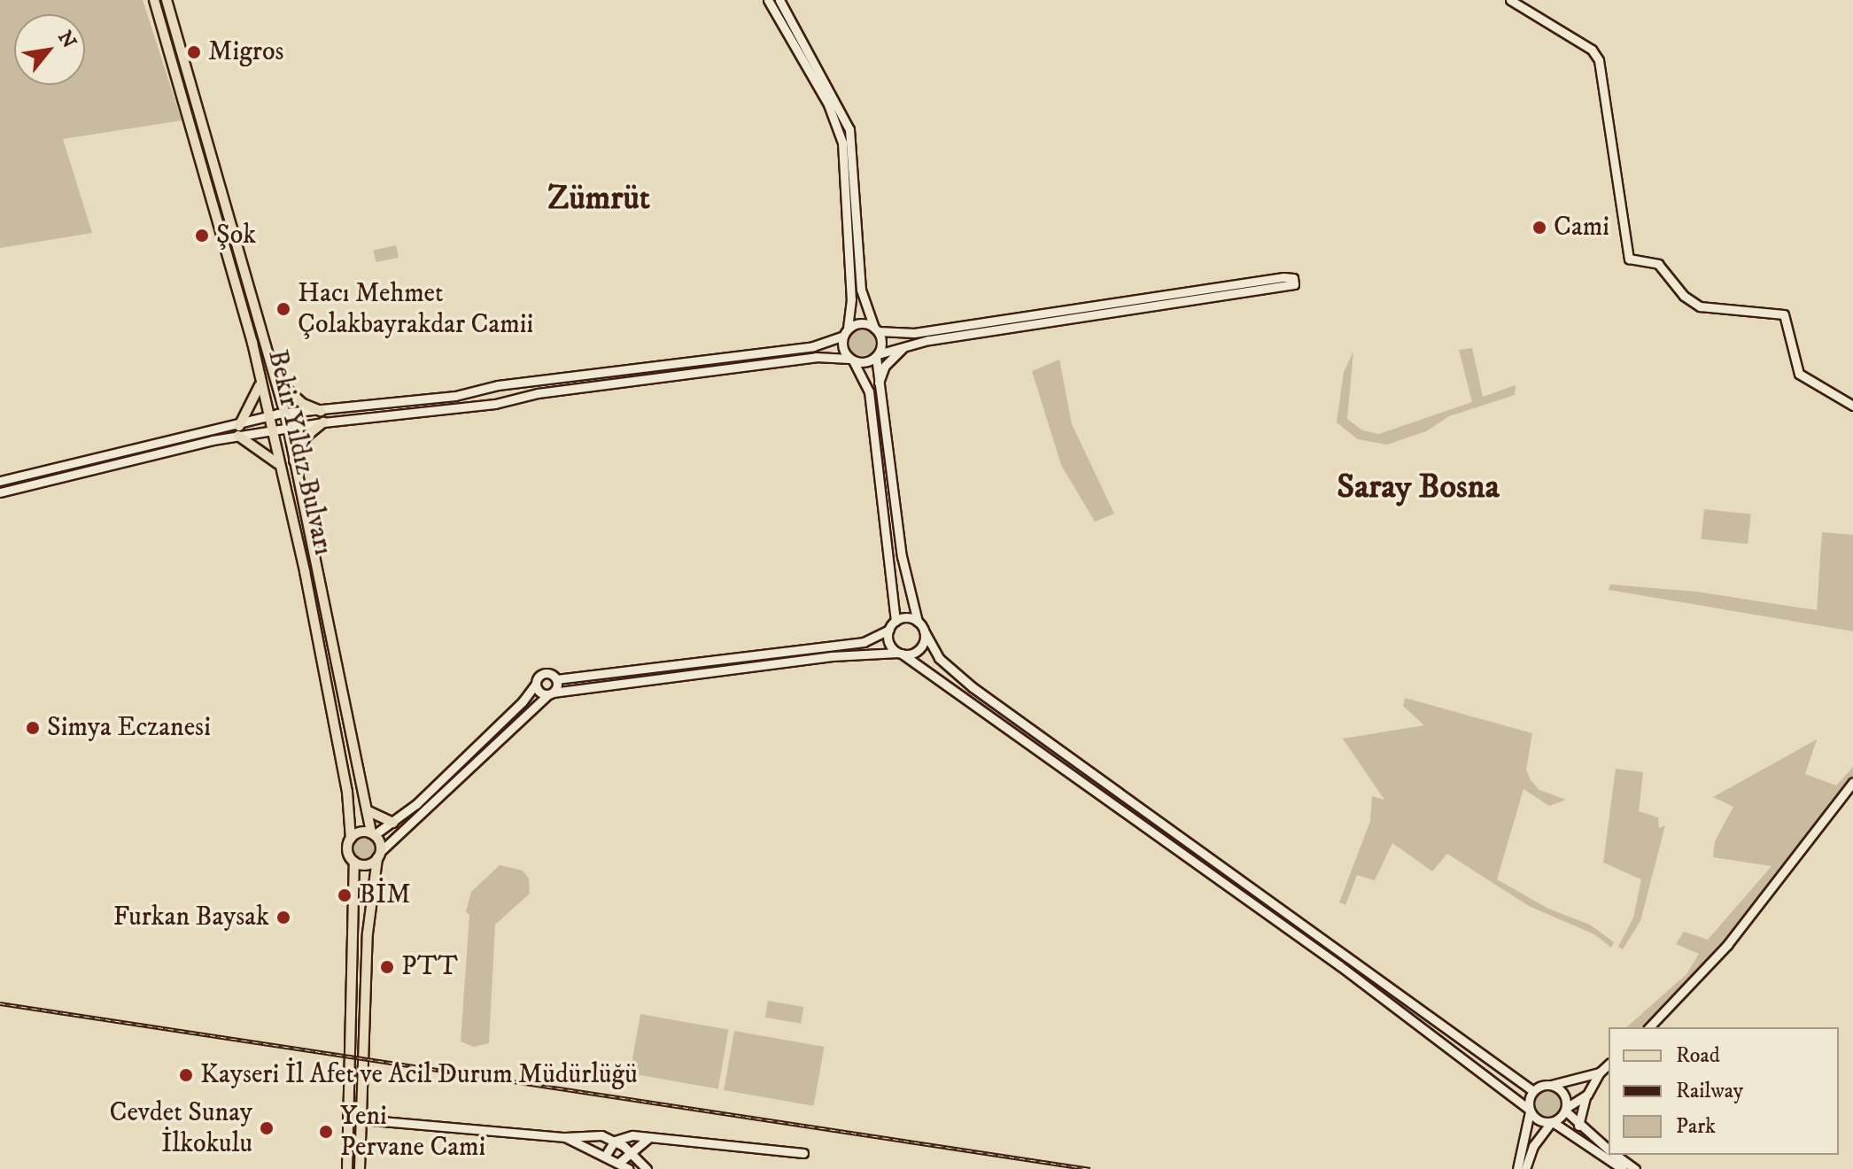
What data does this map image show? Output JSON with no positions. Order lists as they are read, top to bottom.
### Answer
{
  "streets": {
    "main road": ["Bekir Yıldız Bulvarı"]
  },
  "districts": ["Zümrüt", "Saray Bosna"],
  "places": [
    "Migros",
    "Cami",
    "Şok",
    "Hacı Mehmet Çolakbayrakdar Camii",
    "Simya Eczanesi",
    "BİM",
    "Furkan Baysak",
    "PTT",
    "Kayseri İl Afet ve Acil Durum Müdürlüğü",
    "Cevdet Sunay İlkokulu",
    "Yeni Pervane Cami"
  ],
  "legend": ["Road", "Railway", "Park"],
  "north": "top right"
}
